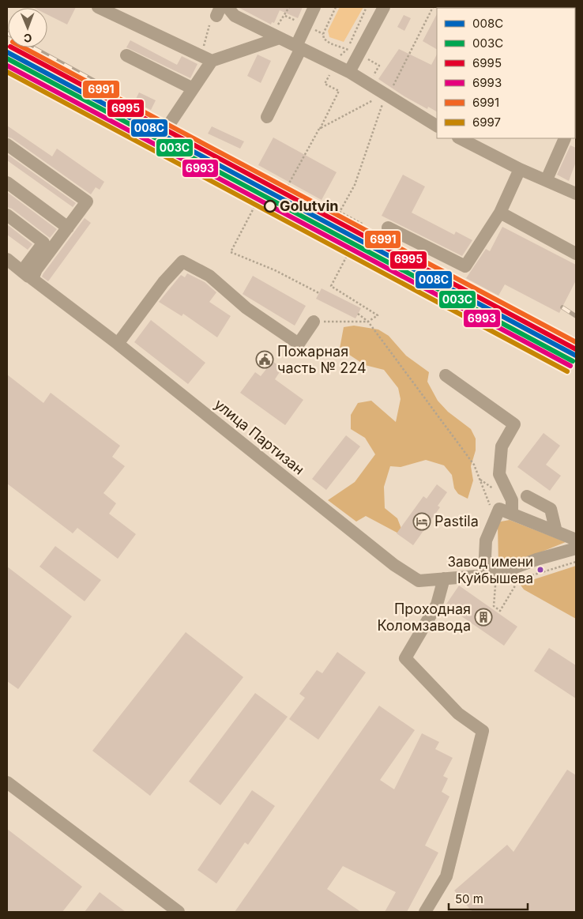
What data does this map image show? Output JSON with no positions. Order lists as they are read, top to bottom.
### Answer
{
  "streets": {
    "street": ["улица Партизан"]
  },
  "places": {
    "other": ["Golutvin", "Завод имени Куйбышева"],
    "public building": ["Пожарная часть № 224"],
    "hotel": ["Pastila"],
    "building": ["Проходная Коломзавода"]
  },
  "lines": [
    "transit line 6995",
    "transit line 6991",
    "transit line 008С",
    "transit line 003С",
    "transit line 6993",
    "transit line 6997"
  ],
  "legend": [
    "008С",
    "003С",
    "6995",
    "6993",
    "6991",
    "6997"
  ],
  "scale_bar": "50 m",
  "north": "bottom"
}
